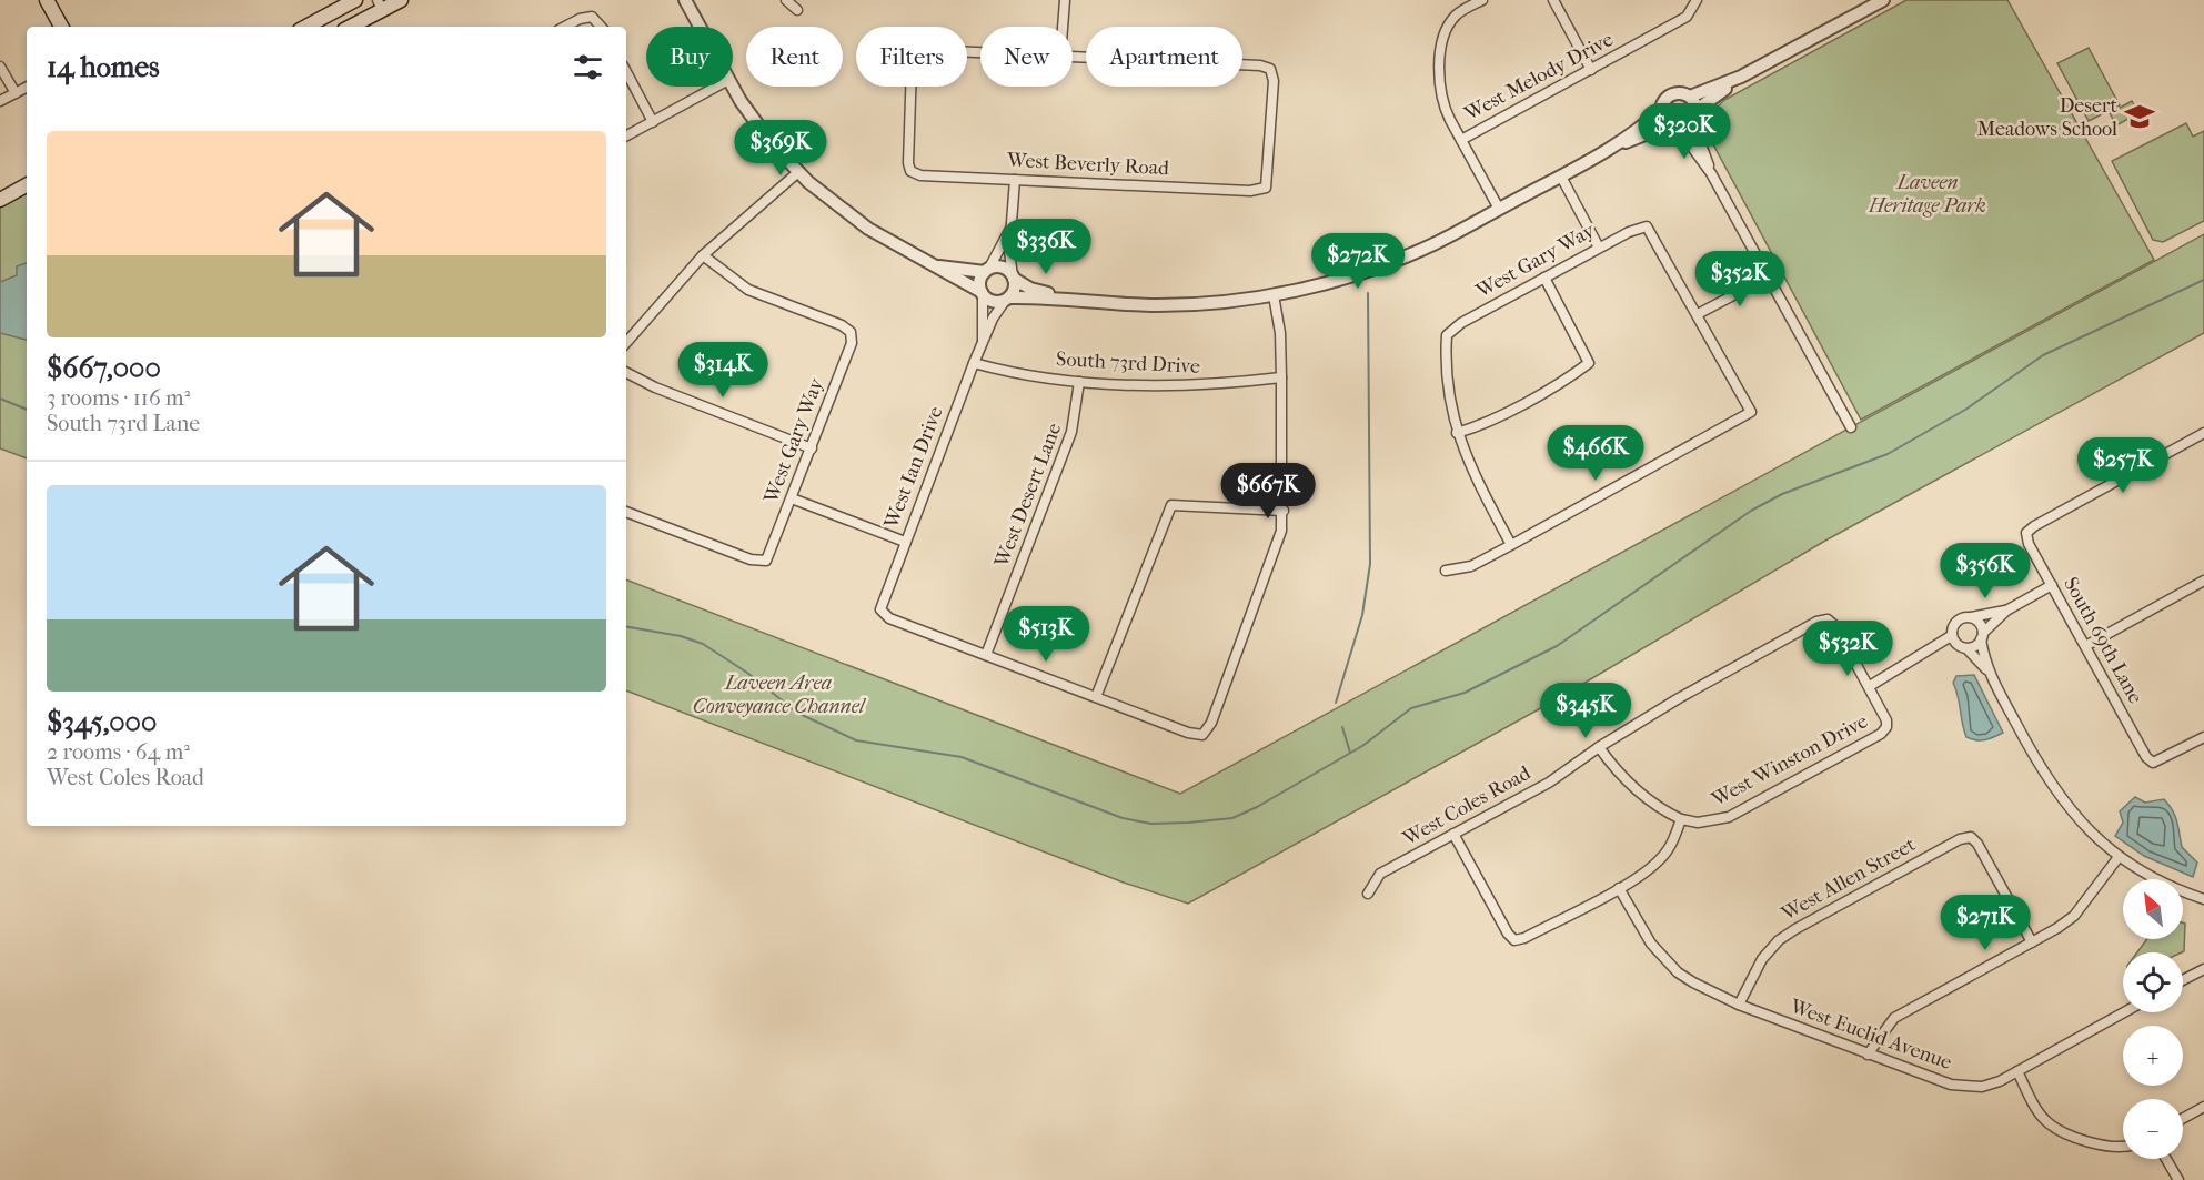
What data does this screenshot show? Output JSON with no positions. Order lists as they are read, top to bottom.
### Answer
{
  "streets": {
    "street": [
      "West Melody Drive",
      "West Beverly Road",
      "West Gary Way",
      "South 73rd Drive",
      "West Ian Drive",
      "West Desert Lane",
      "South 69th Lane",
      "West Winston Drive",
      "West Coles Road",
      "West Allen Street",
      "West Euclid Avenue"
    ]
  },
  "crossings": [
    ["South 73rd Drive", "West Ian Drive"],
    ["South 73rd Drive", "West Desert Lane"],
    ["West Ian Drive", "West Desert Lane"],
    ["West Winston Drive", "West Coles Road"],
    ["West Allen Street", "West Euclid Avenue"]
  ],
  "parks": ["Laveen Heritage Park", "Laveen Area Conveyance Channel"],
  "places": {
    "school or university": ["Desert Meadows School"]
  },
  "north": "top left",
  "page": {
    "chip": [
      "Buy",
      "Rent",
      "Filters",
      "New",
      "Apartment"
    ],
    "heading": "14 homes",
    "price": [
      "$320K",
      "$369K",
      "$336K",
      "$272K",
      "$352K",
      "$314K",
      "$466K",
      "$257K",
      "$667K",
      "$356K",
      "$513K",
      "$532K",
      "$345K",
      "$271K"
    ],
    "list": [
      {
        "name": "$667,000",
        "note": "3 rooms · 116 m² · South 73rd Lane"
      },
      {
        "name": "$345,000",
        "note": "2 rooms · 64 m² · West Coles Road"
      }
    ],
    "map_buttons": ["+", "−"]
  }
}
